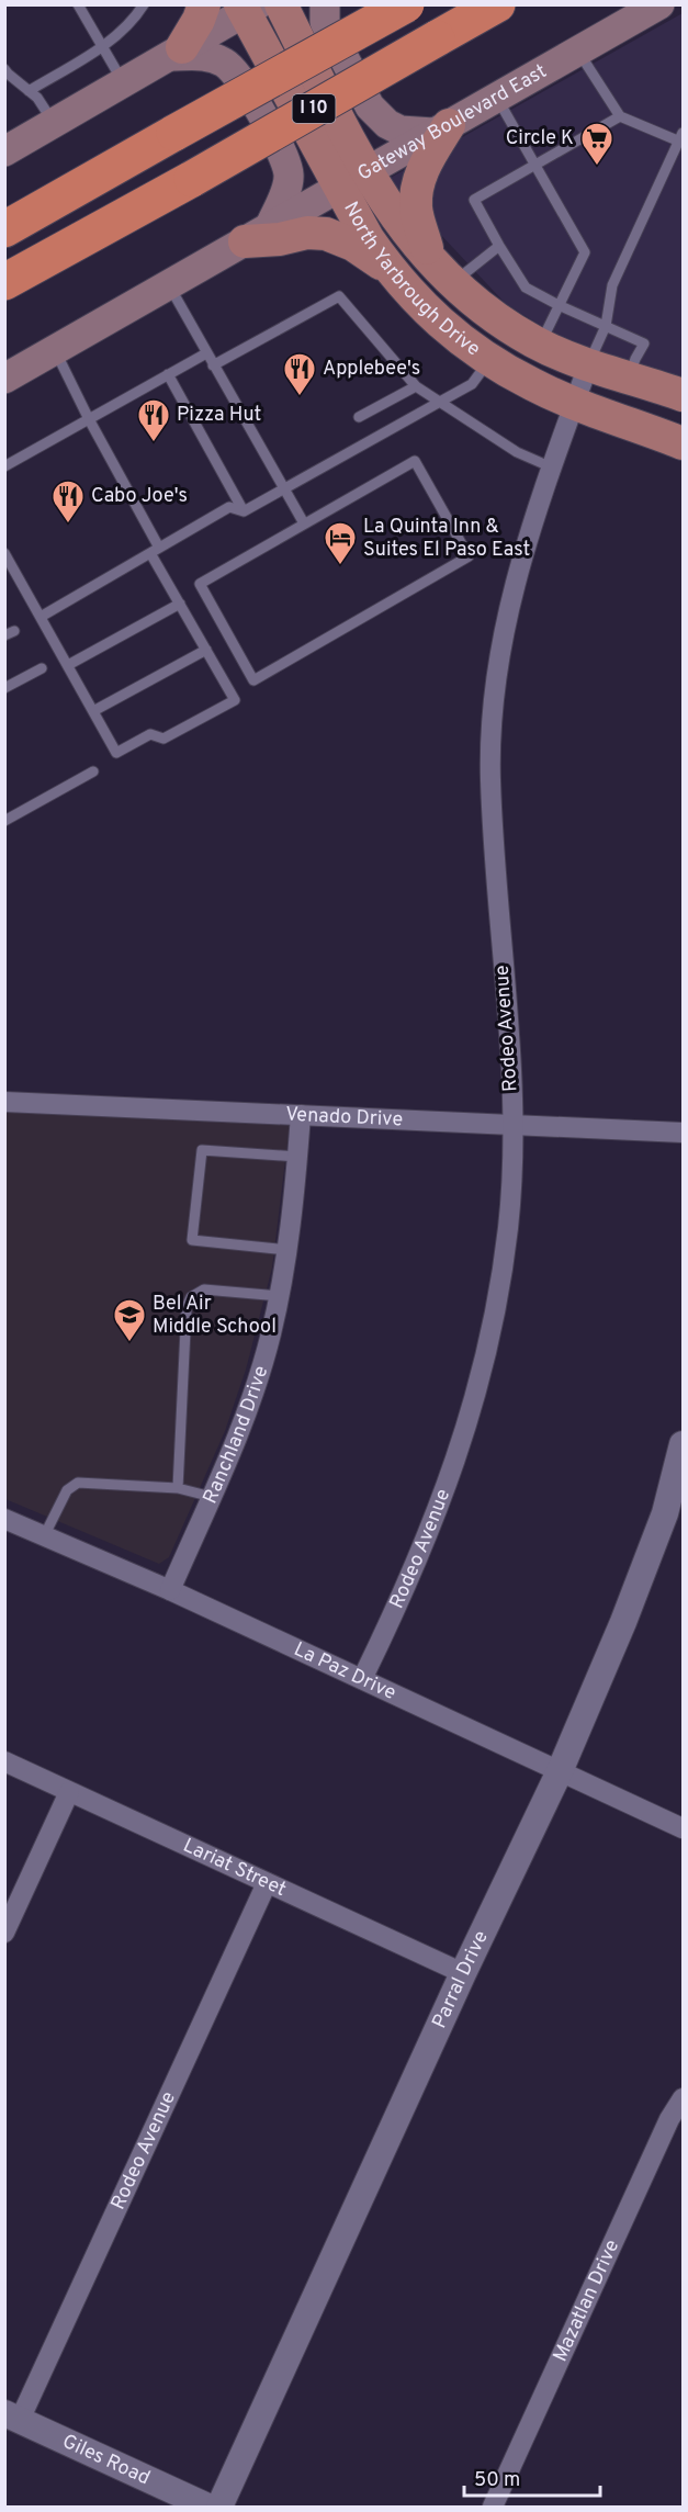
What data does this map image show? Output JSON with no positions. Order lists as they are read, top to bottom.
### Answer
{
  "streets": {
    "highway": ["I 10"],
    "main road": ["Gateway Boulevard East", "North Yarbrough Drive"],
    "street": [
      "Rodeo Avenue",
      "Venado Drive",
      "Ranchland Drive",
      "La Paz Drive",
      "Lariat Street",
      "Parral Drive",
      "Mazatlan Drive",
      "Giles Road"
    ]
  },
  "crossings": [
    ["Gateway Boulevard East", "North Yarbrough Drive"],
    ["North Yarbrough Drive", "Rodeo Avenue"],
    ["Rodeo Avenue", "Venado Drive"],
    ["Rodeo Avenue", "La Paz Drive"],
    ["Rodeo Avenue", "Lariat Street"],
    ["Rodeo Avenue", "Giles Road"],
    ["Venado Drive", "Ranchland Drive"],
    ["Ranchland Drive", "La Paz Drive"],
    ["La Paz Drive", "Parral Drive"],
    ["Lariat Street", "Parral Drive"]
  ],
  "places": {
    "supermarket": ["Circle K"],
    "restaurant": ["Applebee's", "Pizza Hut", "Cabo Joe's"],
    "hotel": ["La Quinta Inn & Suites El Paso East"],
    "school or university": ["Bel Air Middle School"]
  },
  "scale_bar": "50 m"
}
